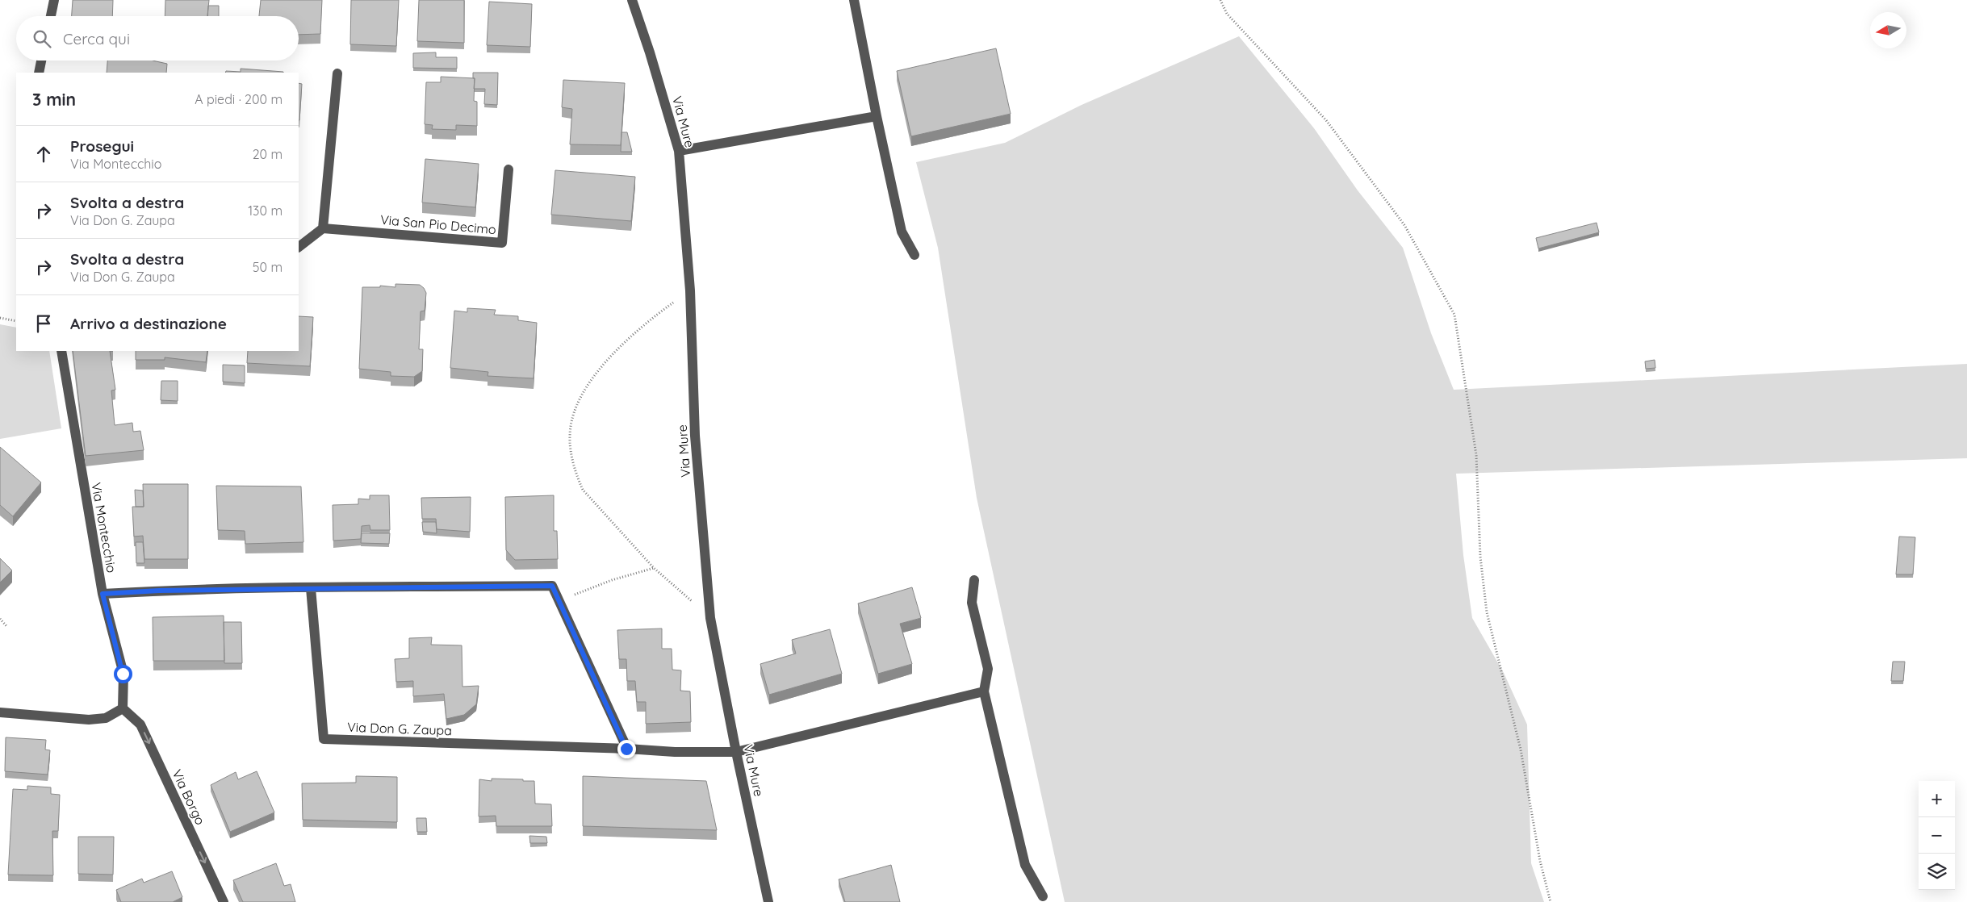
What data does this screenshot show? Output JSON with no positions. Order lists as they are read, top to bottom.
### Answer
{
  "streets": {
    "street": [
      "Via Mure",
      "Via San Pio Decimo",
      "Via Montecchio",
      "Via Don G. Zaupa",
      "Via Borgo"
    ]
  },
  "crossings": [
    ["Via Mure", "Via Don G. Zaupa"],
    ["Via Montecchio", "Via Borgo"]
  ],
  "one_way": ["Via Borgo"],
  "north": "left",
  "page": {
    "search": "Cerca qui",
    "heading": ["3 min", "A piedi · 200 m"],
    "list": [
      ["Prosegui", "Via Montecchio", "20 m"],
      ["Svolta a destra", "Via Don G. Zaupa", "130 m"],
      ["Svolta a destra", "Via Don G. Zaupa", "50 m"],
      "Arrivo a destinazione"
    ],
    "map_buttons": ["+", "−"]
  }
}
